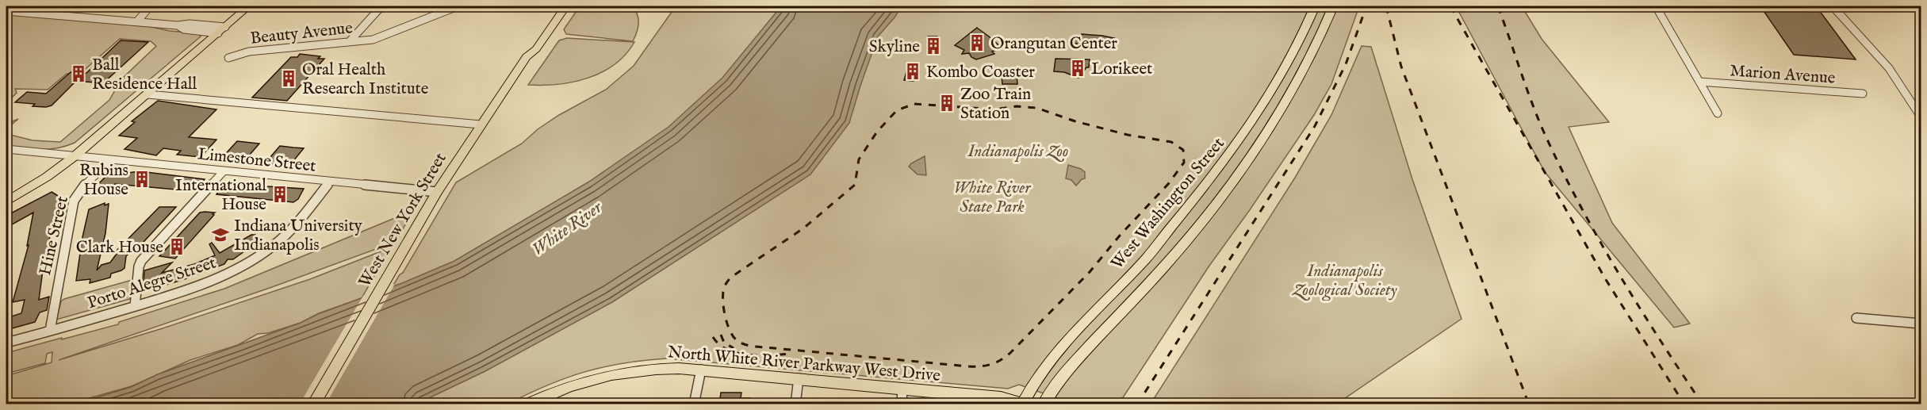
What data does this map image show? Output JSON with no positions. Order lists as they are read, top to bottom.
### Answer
{
  "streets": {
    "main road": ["West Washington Street", "West New York Street", "North White River Parkway West Drive"],
    "street": [
      "Beauty Avenue",
      "Marion Avenue",
      "Limestone Street",
      "Hine Street",
      "Porto Alegre Street"
    ]
  },
  "crossings": [
    ["Limestone Street", "West New York Street"],
    ["Limestone Street", "Hine Street"],
    ["Limestone Street", "Porto Alegre Street"],
    ["West Washington Street", "North White River Parkway West Drive"],
    ["Hine Street", "Porto Alegre Street"]
  ],
  "water": ["White River"],
  "parks": ["Indianapolis Zoo", "White River State Park", "Indianapolis Zoological Society"],
  "places": {
    "building": [
      "Orangutan Center",
      "Skyline",
      "Lorikeet",
      "Kombo Coaster",
      "Ball Residence Hall",
      "Oral Health Research Institute",
      "Zoo Train Station",
      "Rubins House",
      "International House",
      "Clark House"
    ],
    "school or university": ["Indiana University Indianapolis"]
  }
}
